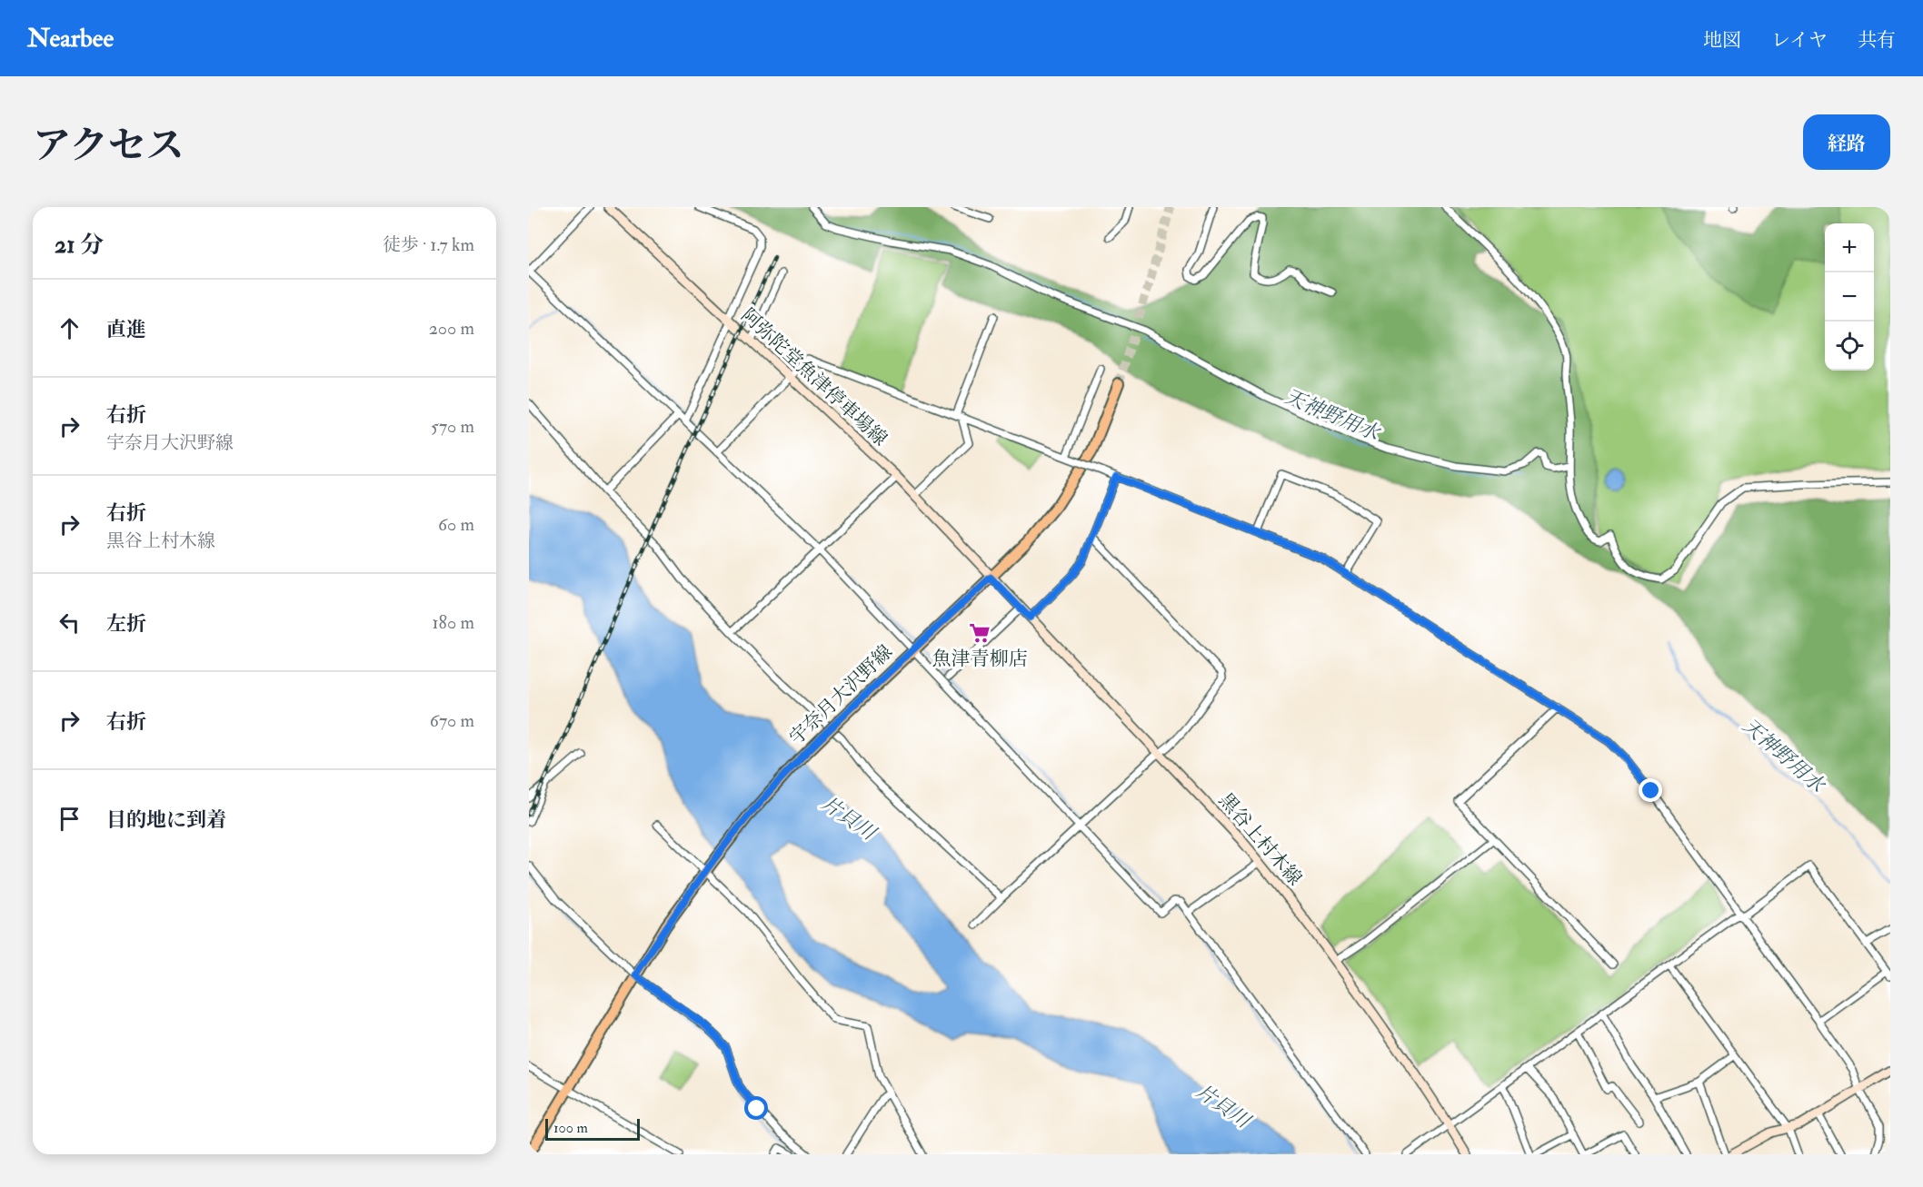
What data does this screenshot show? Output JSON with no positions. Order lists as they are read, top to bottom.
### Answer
{
  "streets": {
    "main road": ["阿弥陀堂魚津停車場線", "宇奈月大沢野線", "黒谷上村木線"]
  },
  "crossings": [
    ["阿弥陀堂魚津停車場線", "宇奈月大沢野線"],
    ["阿弥陀堂魚津停車場線", "黒谷上村木線"],
    ["宇奈月大沢野線", "黒谷上村木線"]
  ],
  "water": ["天神野用水", "片貝川"],
  "places": {
    "supermarket": ["魚津青柳店"]
  },
  "scale_bar": "100 m",
  "page": {
    "header": "Nearbee",
    "nav": ["地図", "レイヤ", "共有"],
    "title": "アクセス",
    "buttons": "経路",
    "heading": ["21 分", "徒歩 · 1.7 km"],
    "map_buttons": ["+", "−"],
    "list": [
      ["直進", "200 m"],
      ["右折", "宇奈月大沢野線", "570 m"],
      ["右折", "黒谷上村木線", "60 m"],
      ["左折", "180 m"],
      ["右折", "670 m"],
      "目的地に到着"
    ],
    "scale": "100 m"
  }
}
